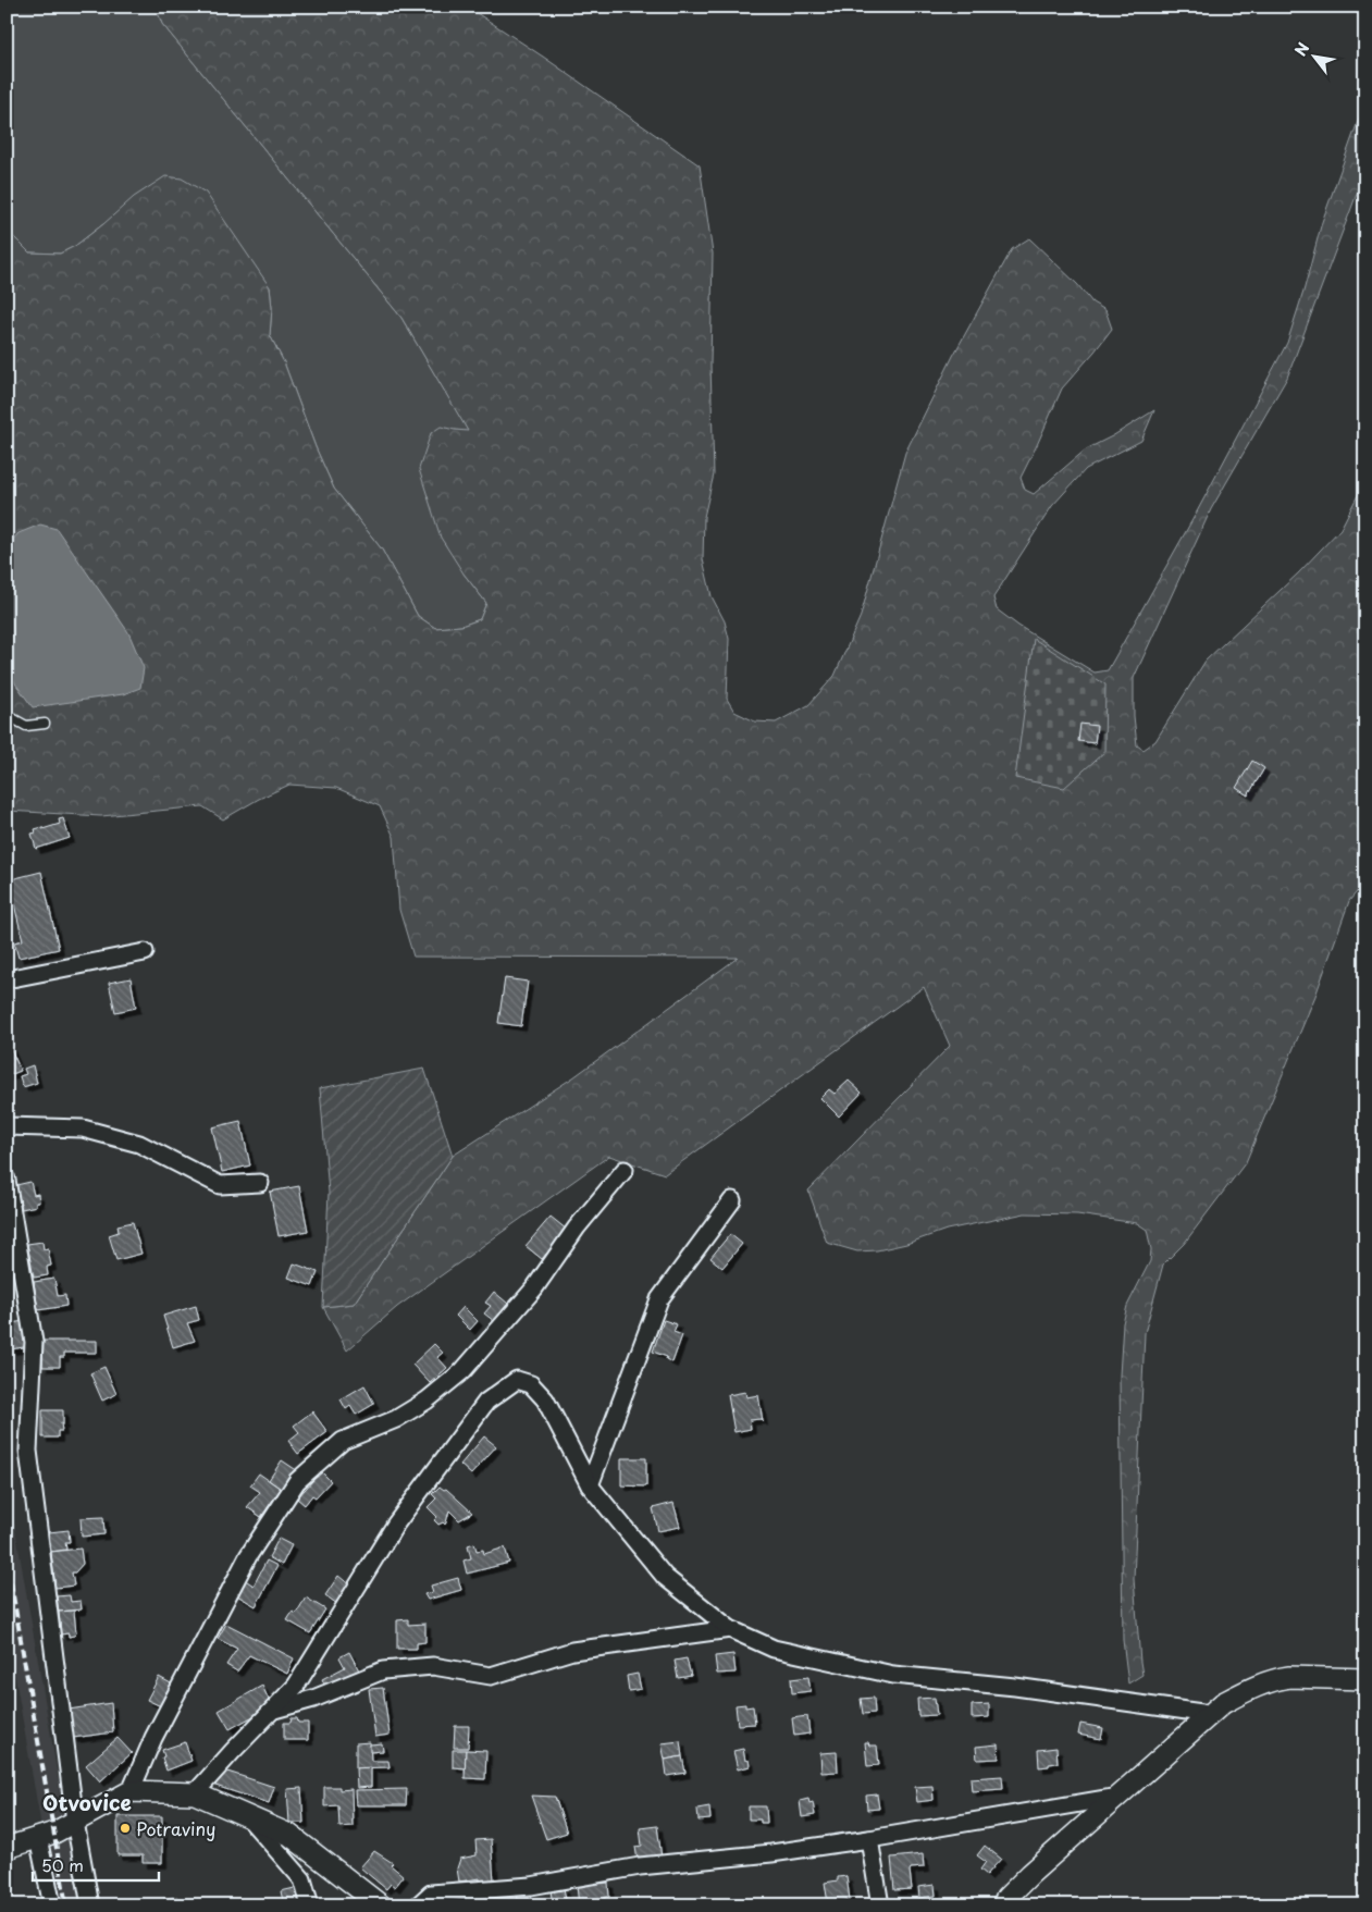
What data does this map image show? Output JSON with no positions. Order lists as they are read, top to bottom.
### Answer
{
  "districts": ["Otvovice"],
  "places": ["Potraviny"],
  "scale_bar": "50 m",
  "north": "top left"
}
